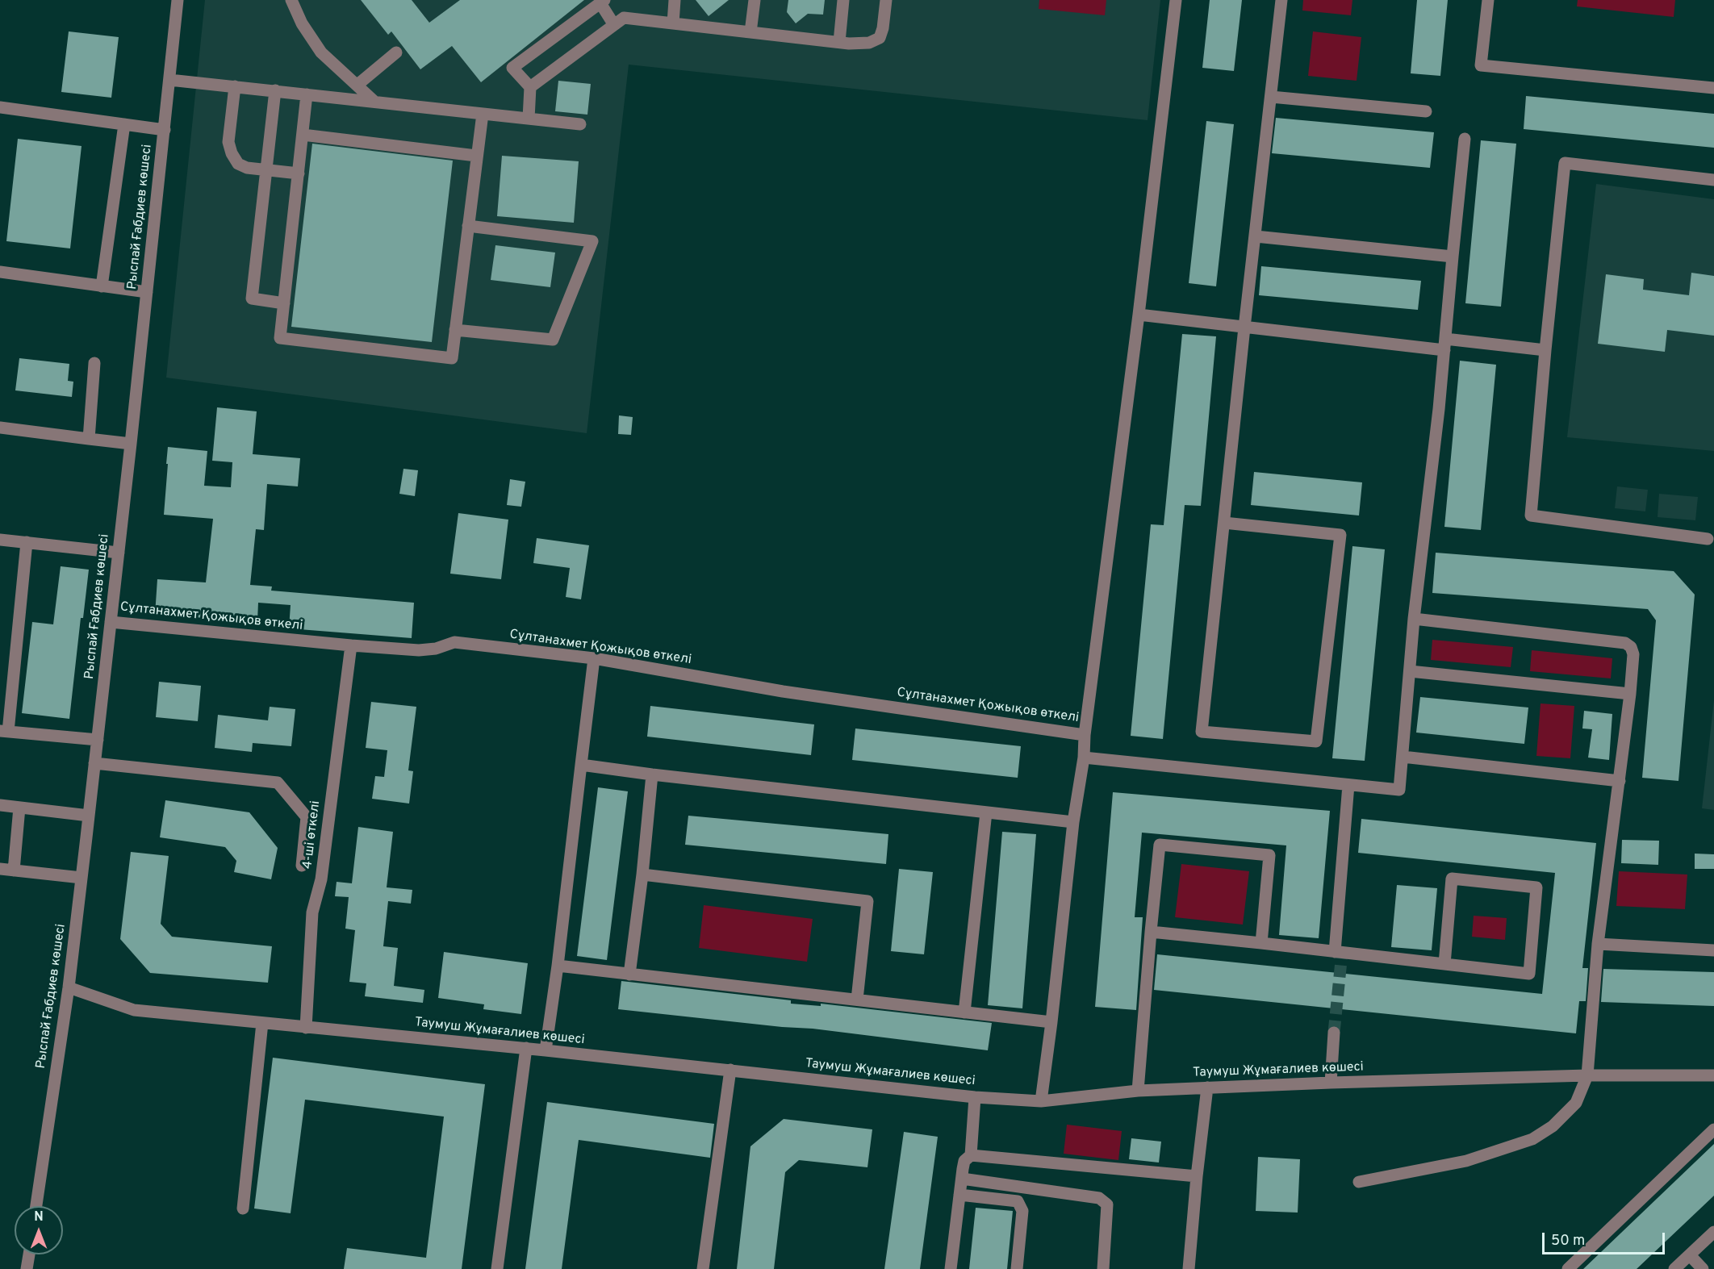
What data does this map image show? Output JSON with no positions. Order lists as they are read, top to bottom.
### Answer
{
  "streets": {
    "street": [
      "Рыспай Ғабдиев көшесі",
      "Сұлтанахмет Қожықов өткелі",
      "4-ші өткелі",
      "Таумуш Жұмағалиев көшесі"
    ]
  },
  "crossings": [
    ["Рыспай Ғабдиев көшесі", "Сұлтанахмет Қожықов өткелі"],
    ["Рыспай Ғабдиев көшесі", "Таумуш Жұмағалиев көшесі"],
    ["Сұлтанахмет Қожықов өткелі", "4-ші өткелі"],
    ["4-ші өткелі", "Таумуш Жұмағалиев көшесі"]
  ],
  "scale_bar": "50 m",
  "north": "top"
}
